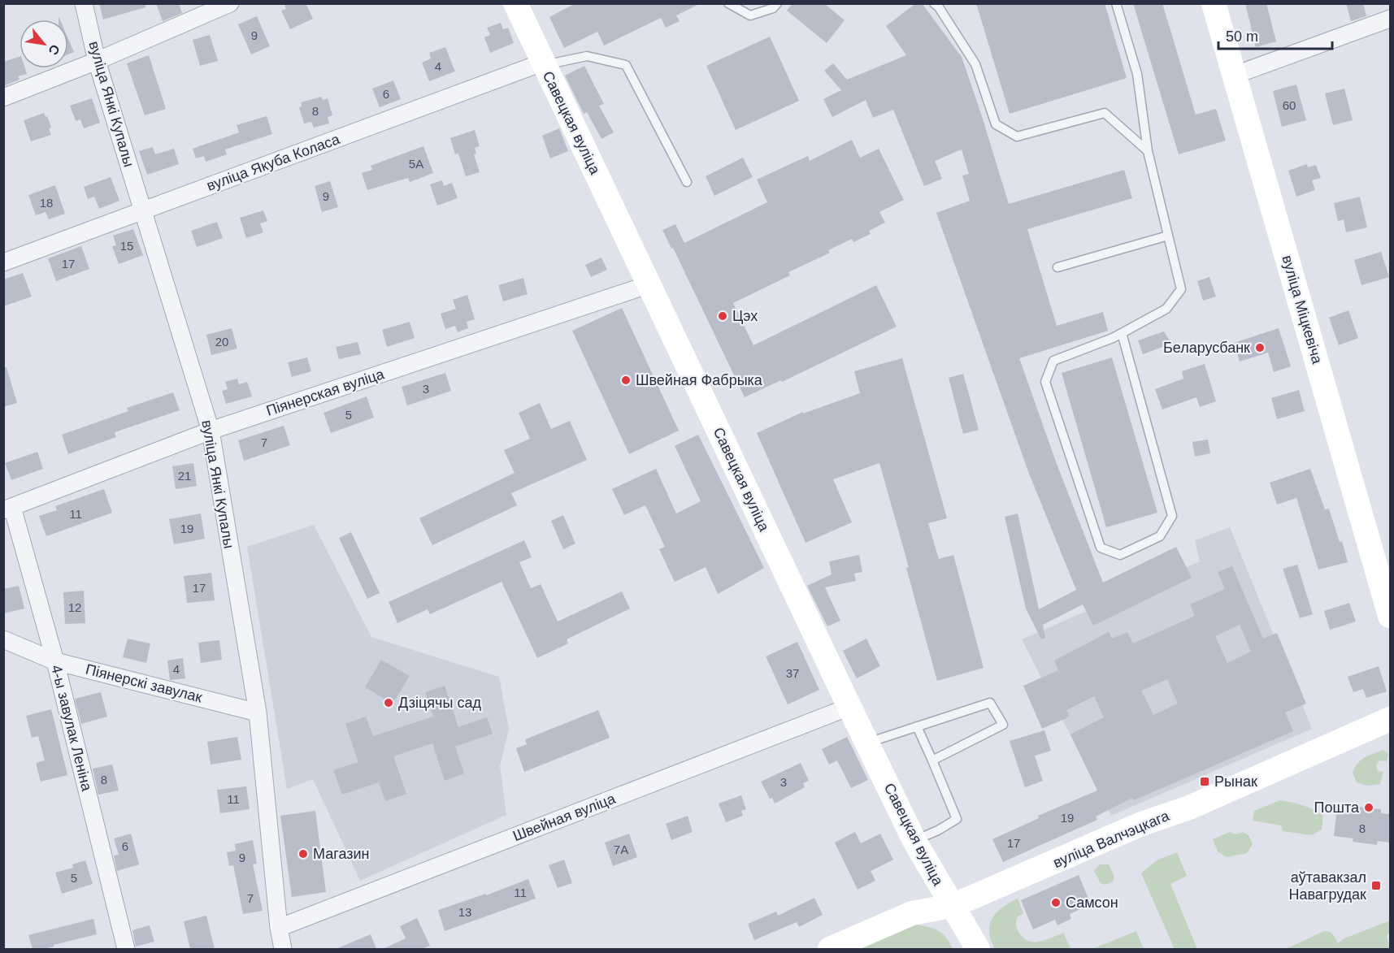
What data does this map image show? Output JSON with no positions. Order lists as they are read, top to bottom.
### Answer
{
  "streets": {
    "street": [
      "вуліца Янкі Купалы",
      "Савецкая вуліца",
      "вуліца Якуба Коласа",
      "вуліца Міцкевіча",
      "Піянерская вуліца",
      "Піянерскі завулак",
      "4-ы завулак Леніна",
      "Швейная вуліца",
      "вуліца Валчэцкага"
    ]
  },
  "crossings": [
    ["вуліца Янкі Купалы", "вуліца Якуба Коласа"],
    ["вуліца Янкі Купалы", "Піянерская вуліца"],
    ["вуліца Янкі Купалы", "Піянерскі завулак"],
    ["вуліца Янкі Купалы", "Швейная вуліца"],
    ["Савецкая вуліца", "вуліца Якуба Коласа"],
    ["Савецкая вуліца", "Піянерская вуліца"],
    ["Савецкая вуліца", "Швейная вуліца"],
    ["Савецкая вуліца", "вуліца Валчэцкага"],
    ["Піянерская вуліца", "4-ы завулак Леніна"],
    ["Піянерскі завулак", "4-ы завулак Леніна"]
  ],
  "places": {
    "other": [
      "Цэх",
      "Беларусбанк",
      "Швейная Фабрыка",
      "Дзіцячы сад",
      "Пошта",
      "Магазин",
      "Самсон"
    ],
    "transit": ["Рынак", "аўтавакзал Навагрудак"]
  },
  "house_numbers": [
    "9",
    "4",
    "6",
    "60",
    "8",
    "5А",
    "9",
    "18",
    "15",
    "17",
    "20",
    "3",
    "5",
    "7",
    "21",
    "11",
    "19",
    "17",
    "12",
    "4",
    "37",
    "8",
    "3",
    "11",
    "19",
    "8",
    "17",
    "6",
    "7А",
    "9",
    "5",
    "11",
    "7",
    "13"
  ],
  "scale_bar": "50 m",
  "north": "bottom right"
}
